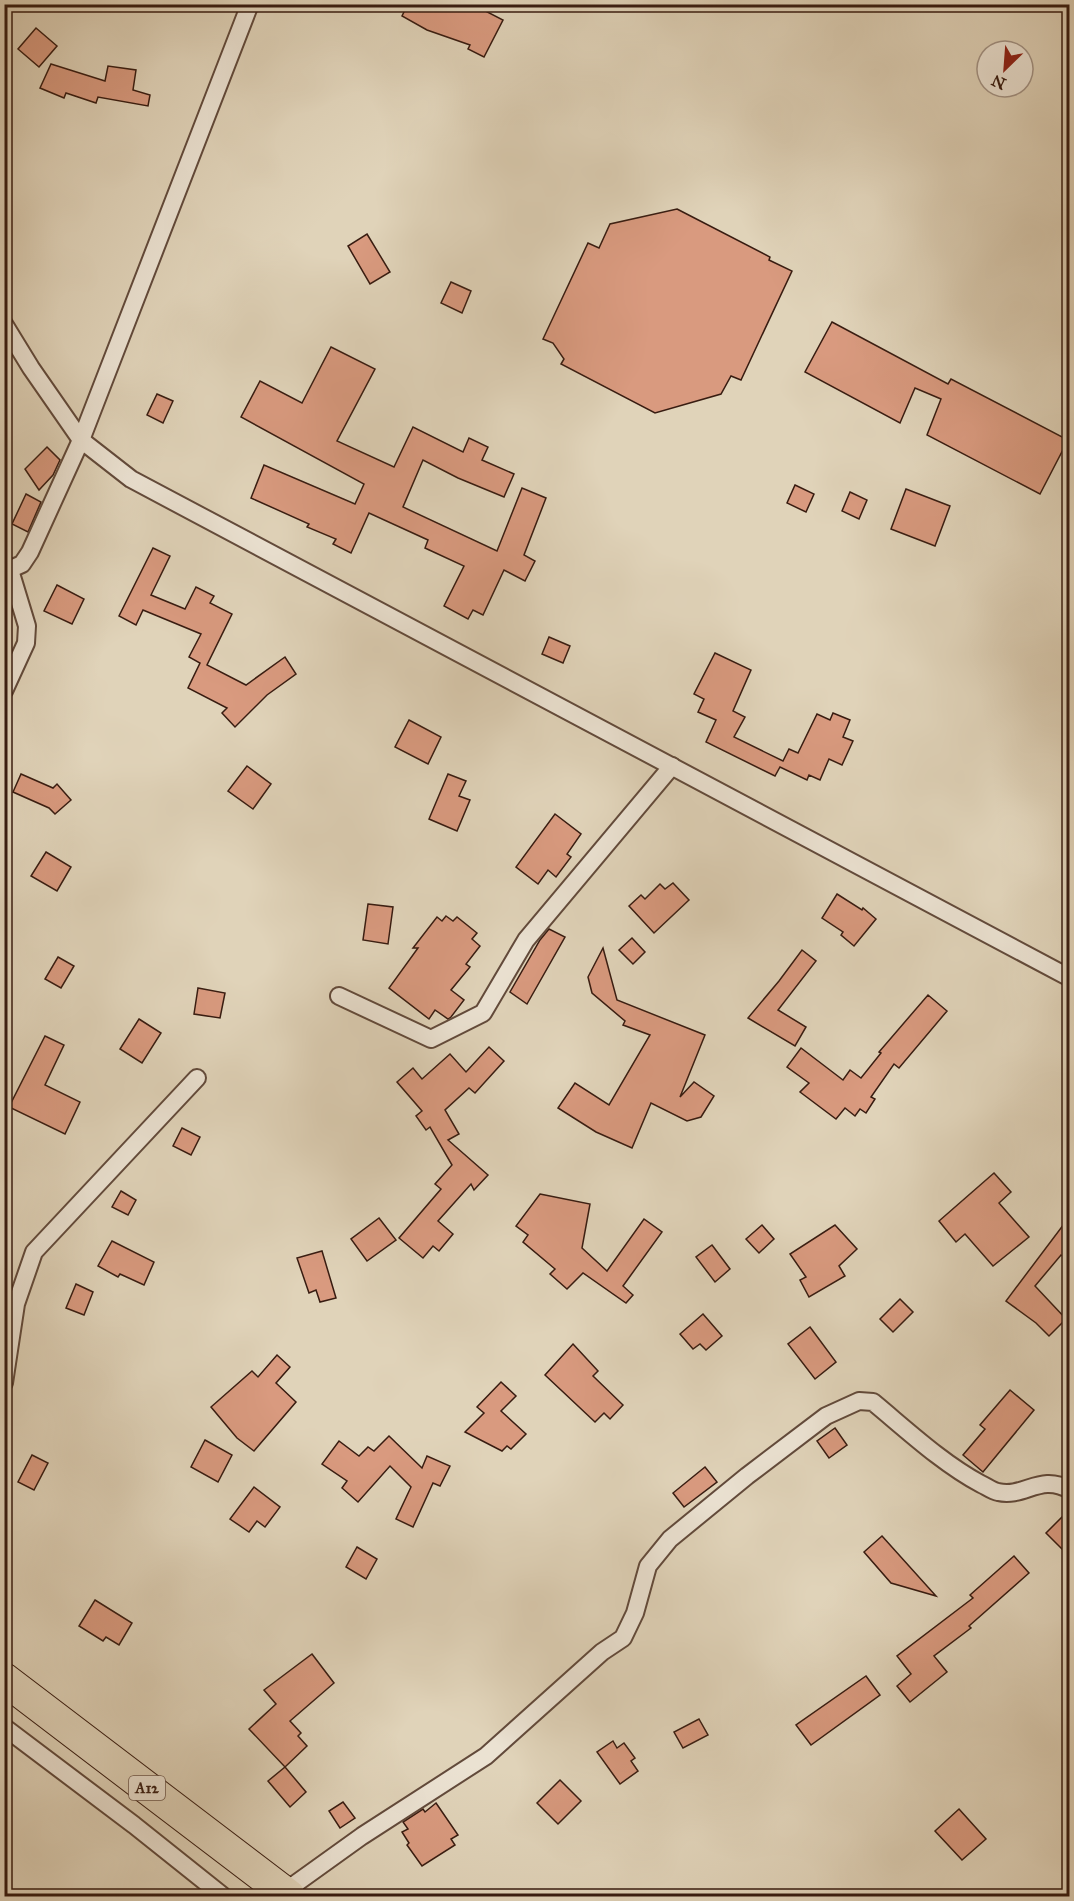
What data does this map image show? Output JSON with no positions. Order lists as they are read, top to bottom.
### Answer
{
  "streets": {
    "highway": ["A12"]
  },
  "north": "bottom left"
}
